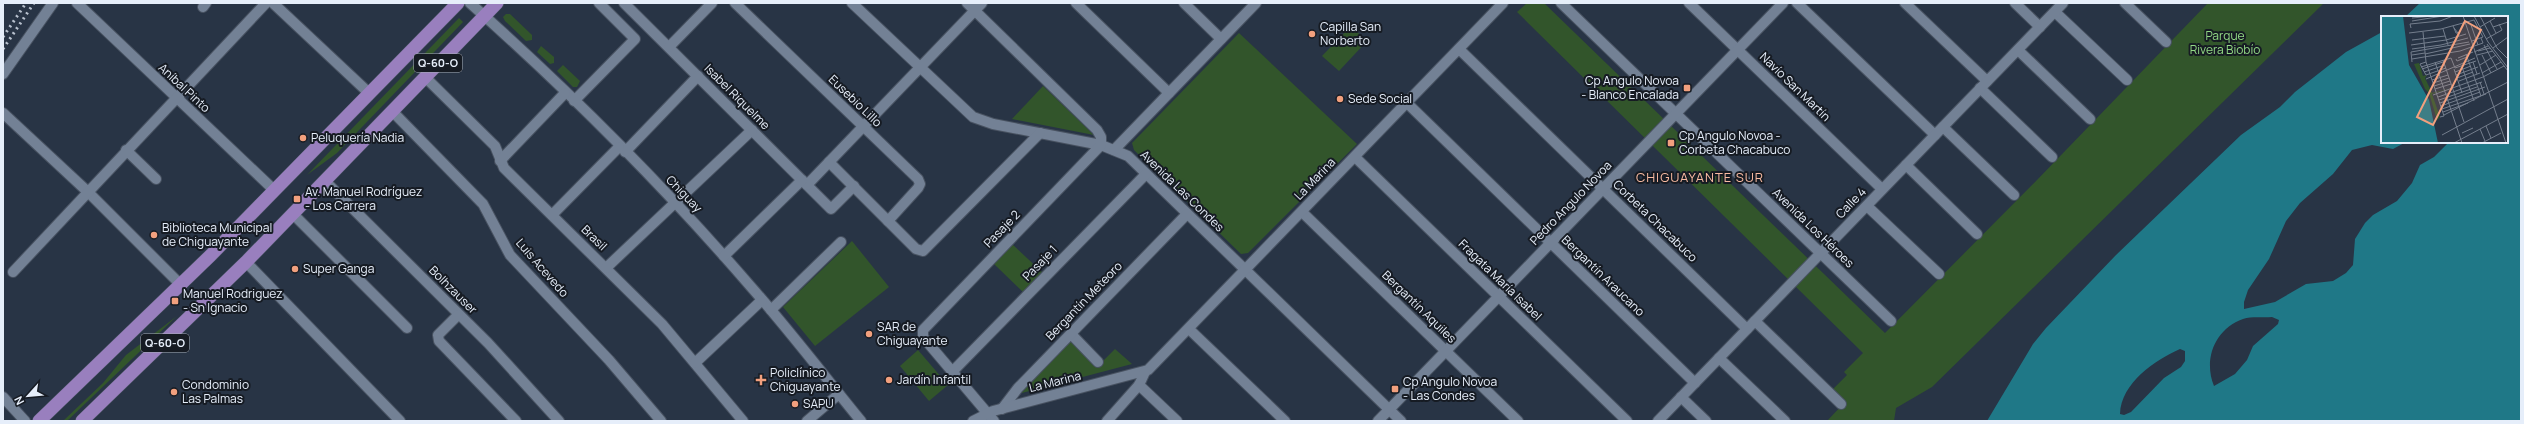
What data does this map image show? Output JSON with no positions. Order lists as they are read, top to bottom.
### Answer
{
  "streets": {
    "main road": ["Q-60-O"],
    "street": [
      "Navío San Martín",
      "Aníbal Pinto",
      "Isabel Riquelme",
      "Eusebio Lillo",
      "La Marina",
      "Avenida Las Condes",
      "Chiguay",
      "Pedro Angulo Novoa",
      "Calle 4",
      "Corbeta Chacabuco",
      "Avenida Los Héroes",
      "Pasaje 2",
      "Brasil",
      "Pasaje 1",
      "Luis Acevedo",
      "Bergantín Araucano",
      "Fragata María Isabel",
      "Bolhzauser",
      "Bergantín Meteoro",
      "Bergantín Aquiles"
    ]
  },
  "crossings": [
    ["Q-60-O", "Aníbal Pinto"],
    ["Q-60-O", "Chiguay"],
    ["Q-60-O", "Brasil"],
    ["Q-60-O", "Luis Acevedo"],
    ["Q-60-O", "Bolhzauser"],
    ["Navío San Martín", "Pedro Angulo Novoa"],
    ["Navío San Martín", "Calle 4"],
    ["La Marina", "Avenida Las Condes"],
    ["La Marina", "Corbeta Chacabuco"],
    ["La Marina", "Bergantín Araucano"],
    ["La Marina", "Fragata María Isabel"],
    ["La Marina", "Bergantín Meteoro"],
    ["La Marina", "Bergantín Aquiles"],
    ["Avenida Las Condes", "Pedro Angulo Novoa"],
    ["Avenida Las Condes", "Pasaje 2"],
    ["Avenida Las Condes", "Pasaje 1"],
    ["Avenida Las Condes", "Bergantín Meteoro"],
    ["Pedro Angulo Novoa", "Corbeta Chacabuco"],
    ["Pedro Angulo Novoa", "Avenida Los Héroes"],
    ["Pedro Angulo Novoa", "Bergantín Araucano"],
    ["Pedro Angulo Novoa", "Fragata María Isabel"],
    ["Pedro Angulo Novoa", "Bergantín Aquiles"],
    ["Calle 4", "Corbeta Chacabuco"],
    ["Calle 4", "Avenida Los Héroes"],
    ["Calle 4", "Bergantín Araucano"],
    ["Pasaje 2", "Pasaje 1"]
  ],
  "districts": ["CHIGUAYANTE SUR"],
  "parks": ["Parque Rivera Biobío"],
  "places": {
    "other": [
      "Capilla San Norberto",
      "Sede Social",
      "Peluquería Nadia",
      "Biblioteca Municipal de Chiguayante",
      "Super Ganga",
      "SAR de Chiguayante",
      "Jardín Infantil",
      "Condominio Las Palmas",
      "SAPU"
    ],
    "transit": [
      "Cp Angulo Novoa - Blanco Encalada",
      "Cp Angulo Novoa - Corbeta Chacabuco",
      "Av. Manuel Rodríguez - Los Carrera",
      "Manuel Rodriguez - Sn Ignacio",
      "Cp Angulo Novoa - Las Condes"
    ],
    "health": ["Policlínico Chiguayante"]
  },
  "north": "bottom left"
}
